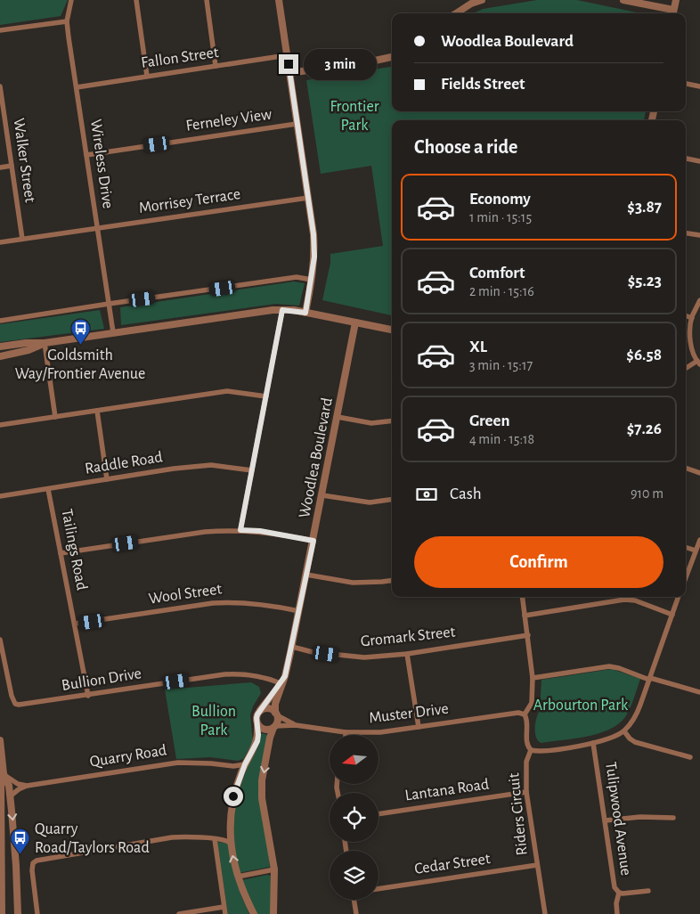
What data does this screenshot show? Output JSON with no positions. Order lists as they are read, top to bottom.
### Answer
{
  "streets": {
    "street": [
      "Fallon Street",
      "Ferneley View",
      "Walker Street",
      "Wireless Drive",
      "Morrisey Terrace",
      "Woodlea Boulevard",
      "Raddle Road",
      "Tailings Road",
      "Wool Street",
      "Gromark Street",
      "Bullion Drive",
      "Muster Drive",
      "Quarry Road",
      "Lantana Road",
      "Riders Circuit",
      "Tulipwood Avenue",
      "Cedar Street"
    ]
  },
  "crossings": [
    ["Fallon Street", "Wireless Drive"],
    ["Ferneley View", "Wireless Drive"],
    ["Walker Street", "Morrisey Terrace"],
    ["Wireless Drive", "Morrisey Terrace"],
    ["Woodlea Boulevard", "Wool Street"],
    ["Woodlea Boulevard", "Gromark Street"],
    ["Woodlea Boulevard", "Bullion Drive"],
    ["Woodlea Boulevard", "Muster Drive"],
    ["Raddle Road", "Tailings Road"],
    ["Tailings Road", "Wool Street"],
    ["Tailings Road", "Bullion Drive"],
    ["Muster Drive", "Riders Circuit"],
    ["Lantana Road", "Riders Circuit"],
    ["Riders Circuit", "Cedar Street"]
  ],
  "parks": ["Frontier Park", "Arbourton Park", "Bullion Park"],
  "places": {
    "bus stop": ["Goldsmith Way/Frontier Avenue", "Quarry Road/Taylors Road"]
  },
  "north": "left",
  "page": {
    "banner": ["Woodlea Boulevard", "Fields Street"],
    "bubble": "3 min",
    "heading": "Choose a ride",
    "list": [
      {
        "name": "Economy",
        "note": "1 min · 15:15",
        "value": "$3.87"
      },
      {
        "name": "Comfort",
        "note": "2 min · 15:16",
        "value": "$5.23"
      },
      {
        "name": "XL",
        "note": "3 min · 15:17",
        "value": "$6.58"
      },
      {
        "name": "Green",
        "note": "4 min · 15:18",
        "value": "$7.26"
      }
    ],
    "pay": ["Cash", "910 m"],
    "buttons": "Confirm"
  }
}
